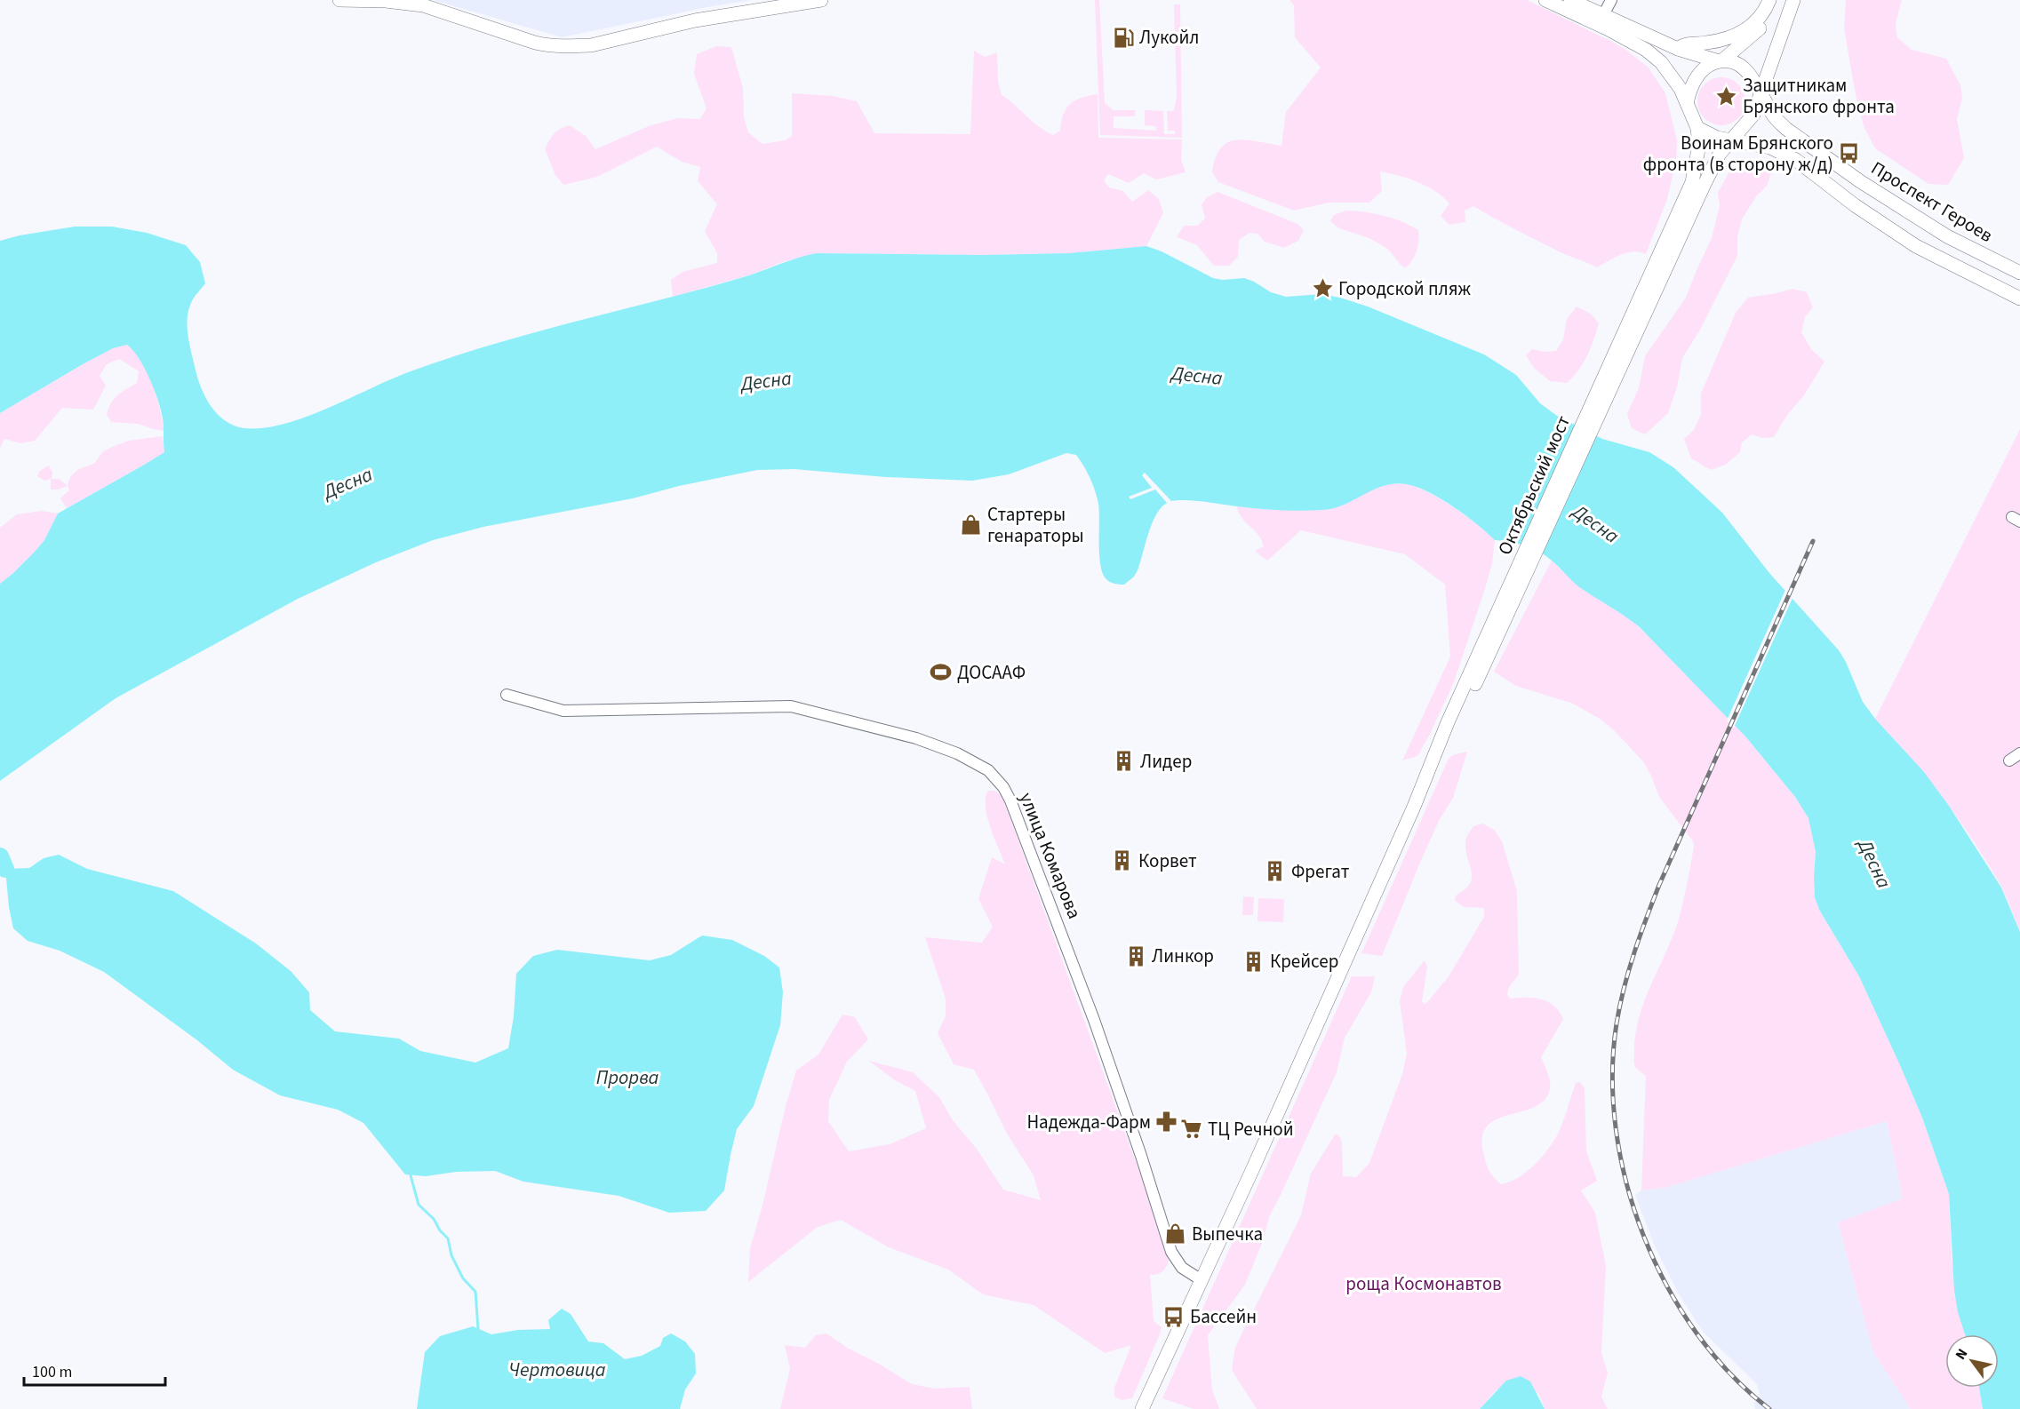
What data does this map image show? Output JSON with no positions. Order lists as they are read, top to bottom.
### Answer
{
  "streets": {
    "main road": ["Проспект Героев", "Октябрьский мост"],
    "street": ["улица Комарова"]
  },
  "crossings": [
    ["Октябрьский мост", "улица Комарова"]
  ],
  "water": ["Десна", "Прорва", "Чертовица"],
  "parks": ["роща Космонавтов"],
  "places": {
    "fuel station": ["Лукойл"],
    "place": ["Защитникам Брянского фронта", "Городской пляж"],
    "bus stop": ["Воинам Брянского фронта (в сторону ж/д)", "Бассейн"],
    "shop": ["Стартеры генараторы", "Выпечка"],
    "sports": ["ДОСААФ"],
    "building": [
      "Лидер",
      "Корвет",
      "Фрегат",
      "Линкор",
      "Крейсер"
    ],
    "pharmacy": ["Надежда-Фарм"],
    "supermarket": ["ТЦ Речной"]
  },
  "scale_bar": "100 m",
  "north": "top left"
}
